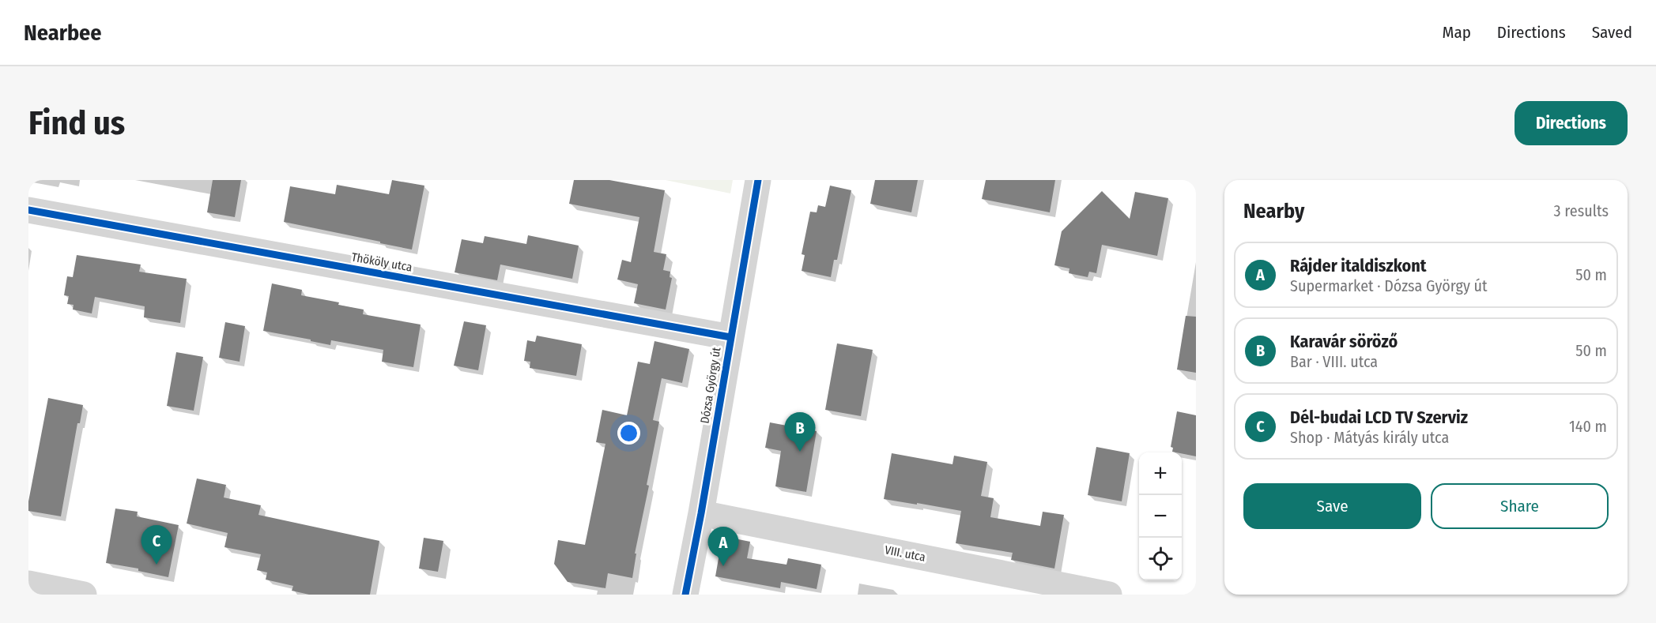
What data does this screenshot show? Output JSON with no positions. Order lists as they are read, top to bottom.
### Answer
{
  "streets": {
    "street": ["Thököly utca", "Dózsa György út", "VIII. utca"]
  },
  "crossings": [
    ["Thököly utca", "Dózsa György út"],
    ["Dózsa György út", "VIII. utca"]
  ],
  "page": {
    "header": "Nearbee",
    "nav": ["Map", "Directions", "Saved"],
    "buttons": [
      "Directions",
      ["Save", "Share"]
    ],
    "title": "Find us",
    "heading": ["Nearby", "3 results"],
    "list": [
      {
        "mark": "A",
        "name": "Rájder italdiszkont",
        "note": "Supermarket · Dózsa György út",
        "value": "50 m"
      },
      {
        "mark": "B",
        "name": "Karavár söröző",
        "note": "Bar · VIII. utca",
        "value": "50 m"
      },
      {
        "mark": "C",
        "name": "Dél-budai LCD TV Szerviz",
        "note": "Shop · Mátyás király utca",
        "value": "140 m"
      }
    ],
    "pins": ["B", "C", "A"],
    "map_buttons": ["+", "−"]
  }
}
